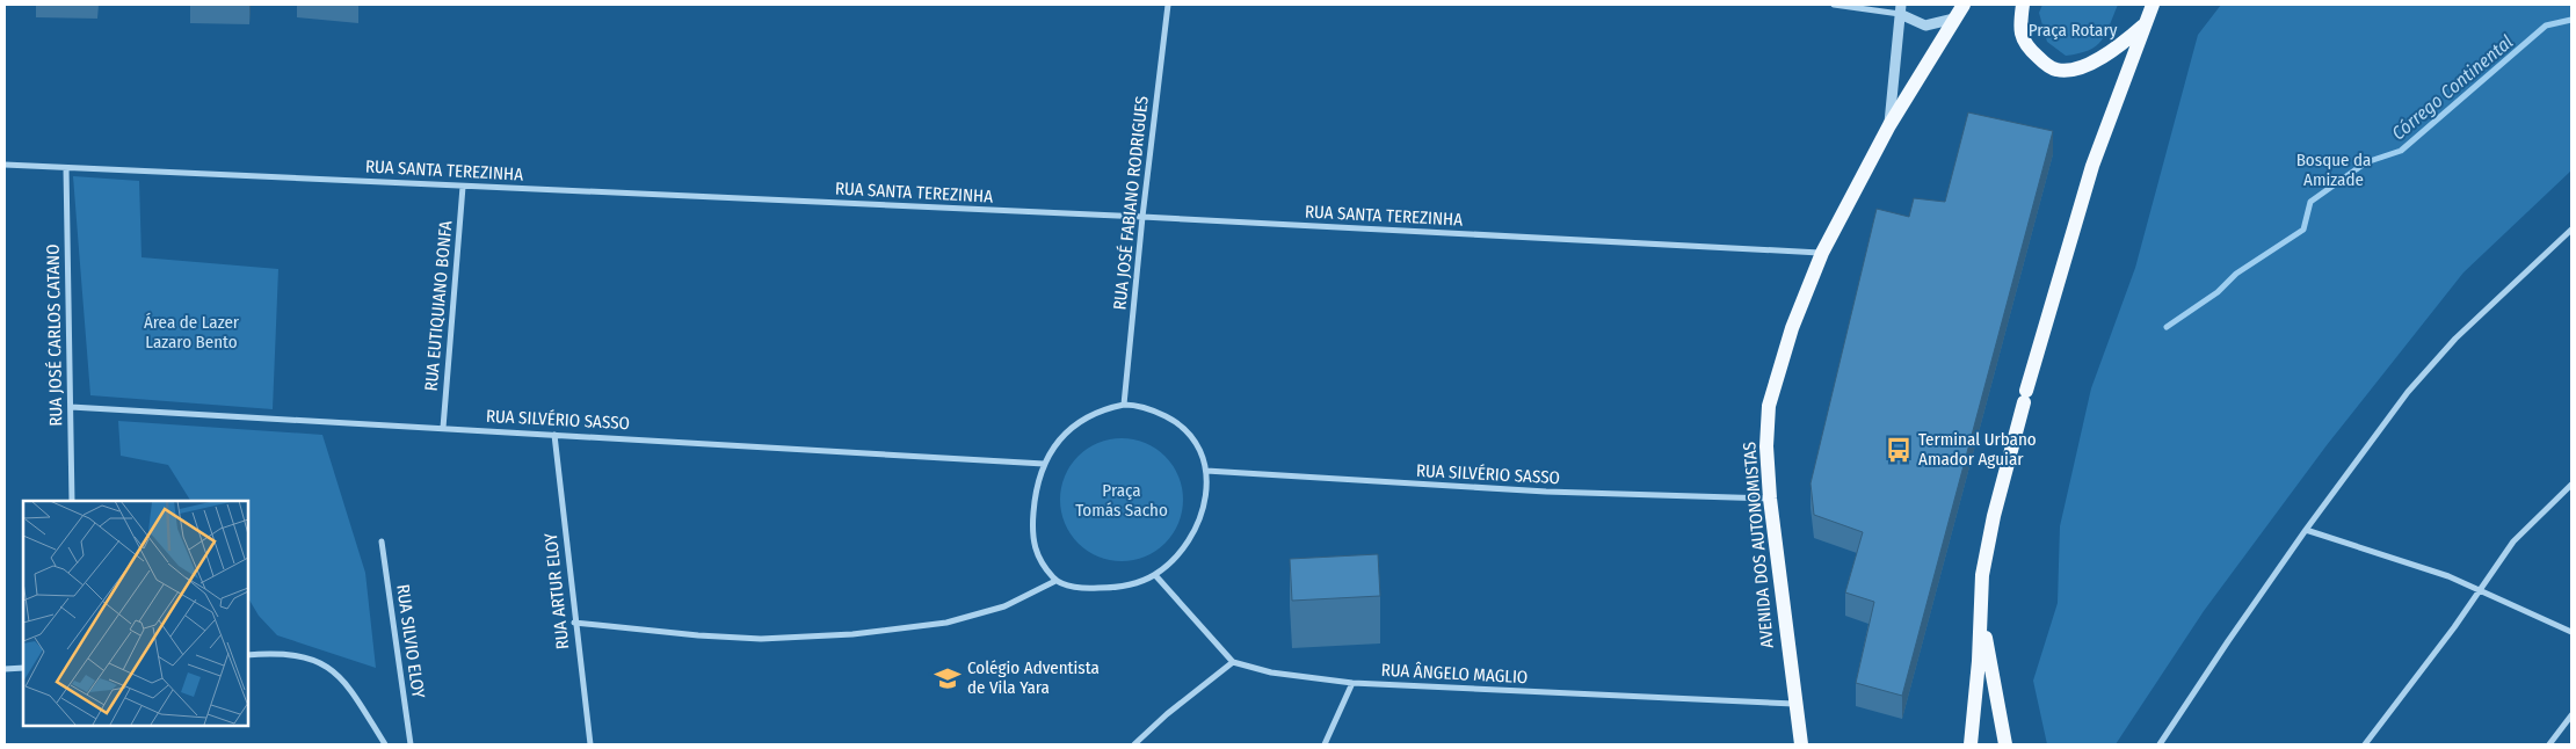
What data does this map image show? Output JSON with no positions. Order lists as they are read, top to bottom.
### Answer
{
  "streets": {
    "main road": ["AVENIDA DOS AUTONOMISTAS"],
    "street": [
      "RUA SANTA TEREZINHA",
      "RUA JOSÉ FABIANO RODRIGUES",
      "RUA EUTIQUIANO BONFA",
      "RUA JOSÉ CARLOS CATANO",
      "RUA SILVÉRIO SASSO",
      "RUA ARTUR ELOY",
      "RUA SILVIO ELOY",
      "RUA ÂNGELO MAGLIO"
    ]
  },
  "crossings": [
    ["RUA SANTA TEREZINHA", "RUA JOSÉ FABIANO RODRIGUES"],
    ["RUA SANTA TEREZINHA", "RUA EUTIQUIANO BONFA"],
    ["RUA SANTA TEREZINHA", "RUA JOSÉ CARLOS CATANO"],
    ["RUA SANTA TEREZINHA", "AVENIDA DOS AUTONOMISTAS"],
    ["RUA JOSÉ FABIANO RODRIGUES", "RUA SILVÉRIO SASSO"],
    ["RUA EUTIQUIANO BONFA", "RUA SILVÉRIO SASSO"],
    ["RUA JOSÉ CARLOS CATANO", "RUA SILVÉRIO SASSO"],
    ["RUA SILVÉRIO SASSO", "AVENIDA DOS AUTONOMISTAS"],
    ["RUA SILVÉRIO SASSO", "RUA ARTUR ELOY"],
    ["AVENIDA DOS AUTONOMISTAS", "RUA ÂNGELO MAGLIO"]
  ],
  "water": ["Córrego Continental"],
  "parks": [
    "Praça Rotary",
    "Bosque da Amizade",
    "Área de Lazer Lazaro Bento",
    "Praça Tomás Sacho"
  ],
  "places": {
    "bus stop": ["Terminal Urbano Amador Aguiar"],
    "school or university": ["Colégio Adventista de Vila Yara"]
  }
}
